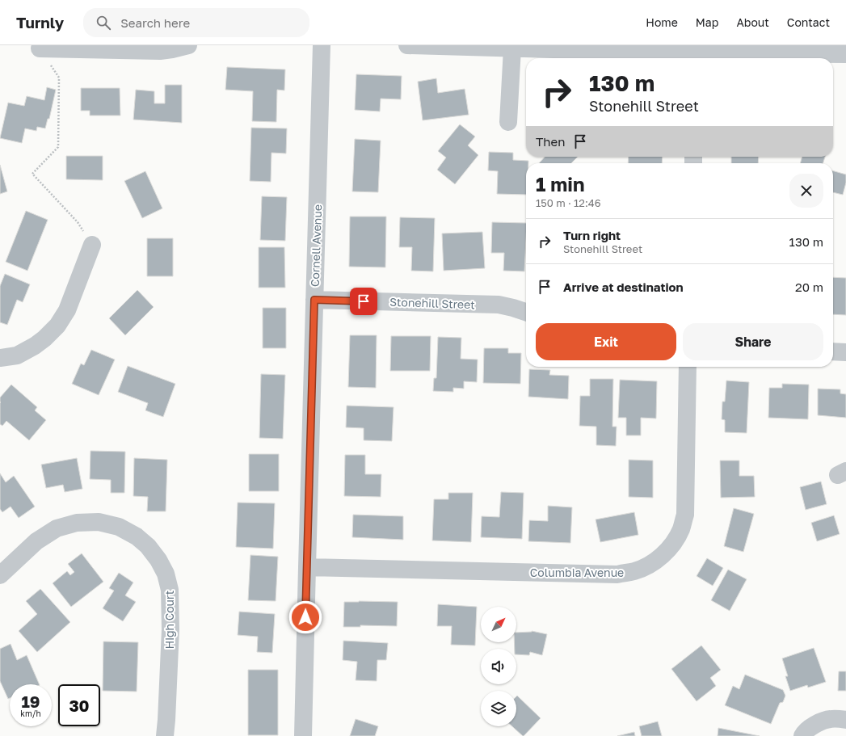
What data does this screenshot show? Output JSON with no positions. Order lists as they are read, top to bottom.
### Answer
{
  "streets": {
    "street": [
      "Cornell Avenue",
      "Stonehill Street",
      "Columbia Avenue",
      "High Court"
    ]
  },
  "crossings": [
    ["Cornell Avenue", "Stonehill Street"],
    ["Cornell Avenue", "Columbia Avenue"]
  ],
  "north": "top right",
  "page": {
    "header": "Turnly",
    "search": "Search here",
    "nav": [
      "Home",
      "Map",
      "About",
      "Contact"
    ],
    "turn": ["130 m", "Stonehill Street"],
    "then": "Then",
    "heading": ["1 min", "150 m · 12:46"],
    "list": [
      {
        "name": "Turn right",
        "note": "Stonehill Street",
        "value": "130 m"
      },
      {
        "name": "Arrive at destination",
        "value": "20 m"
      }
    ],
    "buttons": ["Exit", "Share"],
    "speed": "19 km/h",
    "limit": "30"
  }
}
